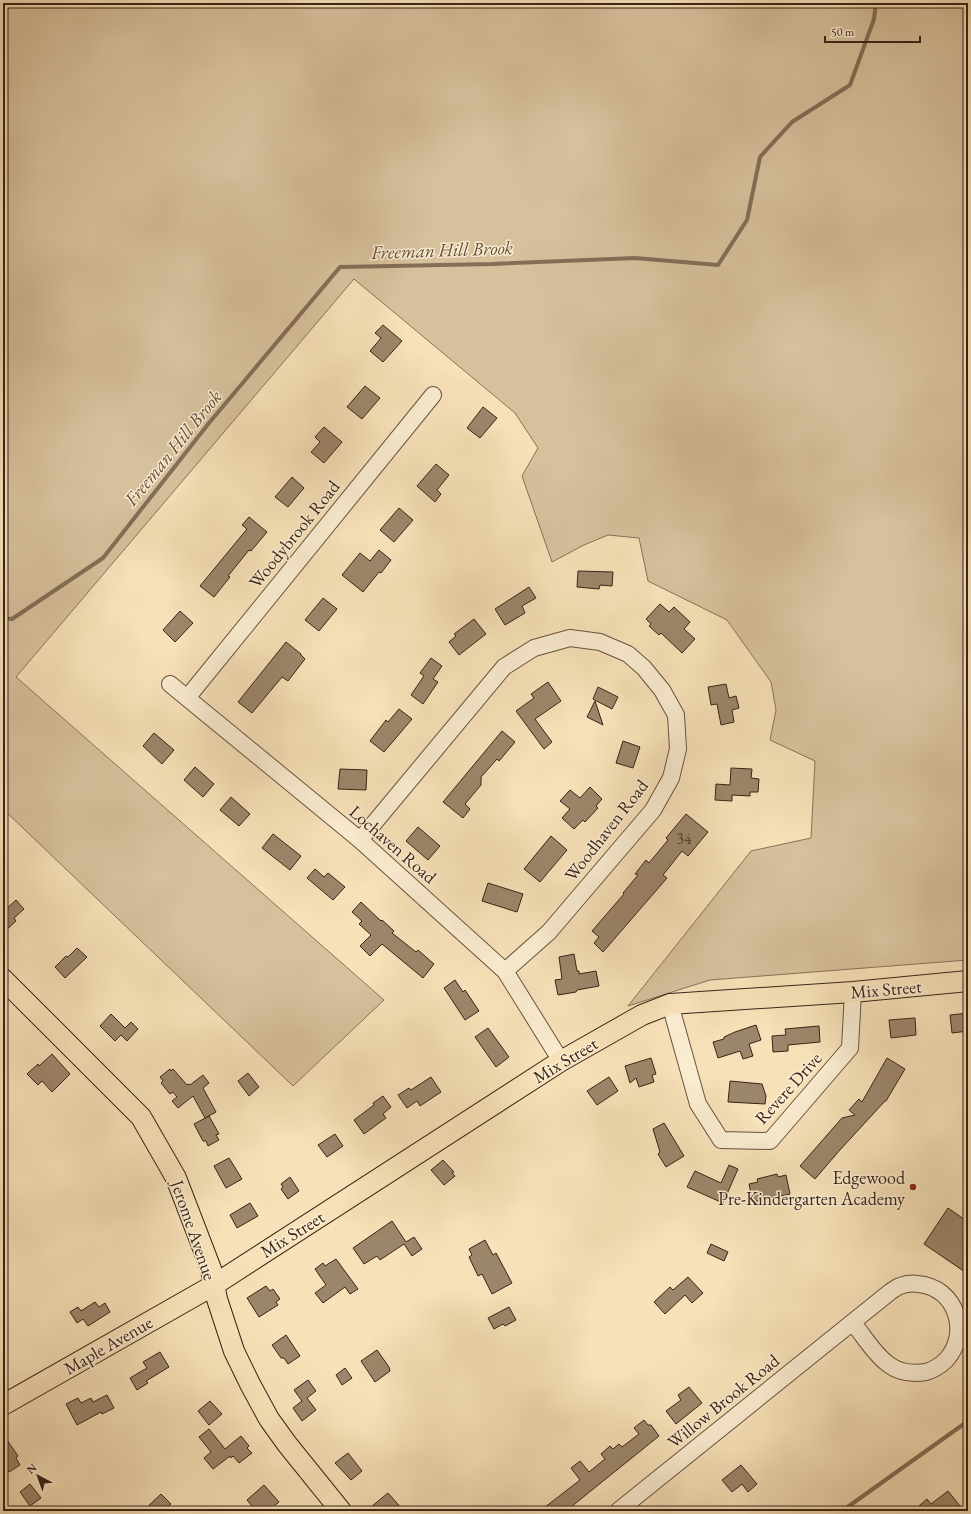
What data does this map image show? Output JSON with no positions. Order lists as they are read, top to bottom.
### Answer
{
  "streets": {
    "main road": ["Mix Street", "Jerome Avenue", "Maple Avenue"],
    "street": [
      "Woodybrook Road",
      "Woodhaven Road",
      "Lochaven Road",
      "Revere Drive",
      "Willow Brook Road"
    ]
  },
  "crossings": [
    ["Woodybrook Road", "Lochaven Road"],
    ["Woodhaven Road", "Lochaven Road"],
    ["Lochaven Road", "Mix Street"],
    ["Mix Street", "Revere Drive"],
    ["Mix Street", "Jerome Avenue"],
    ["Mix Street", "Maple Avenue"],
    ["Jerome Avenue", "Maple Avenue"]
  ],
  "water": ["Freeman Hill Brook"],
  "places": ["Edgewood Pre-Kindergarten Academy"],
  "house_numbers": ["34"],
  "scale_bar": "50 m",
  "north": "top left"
}
